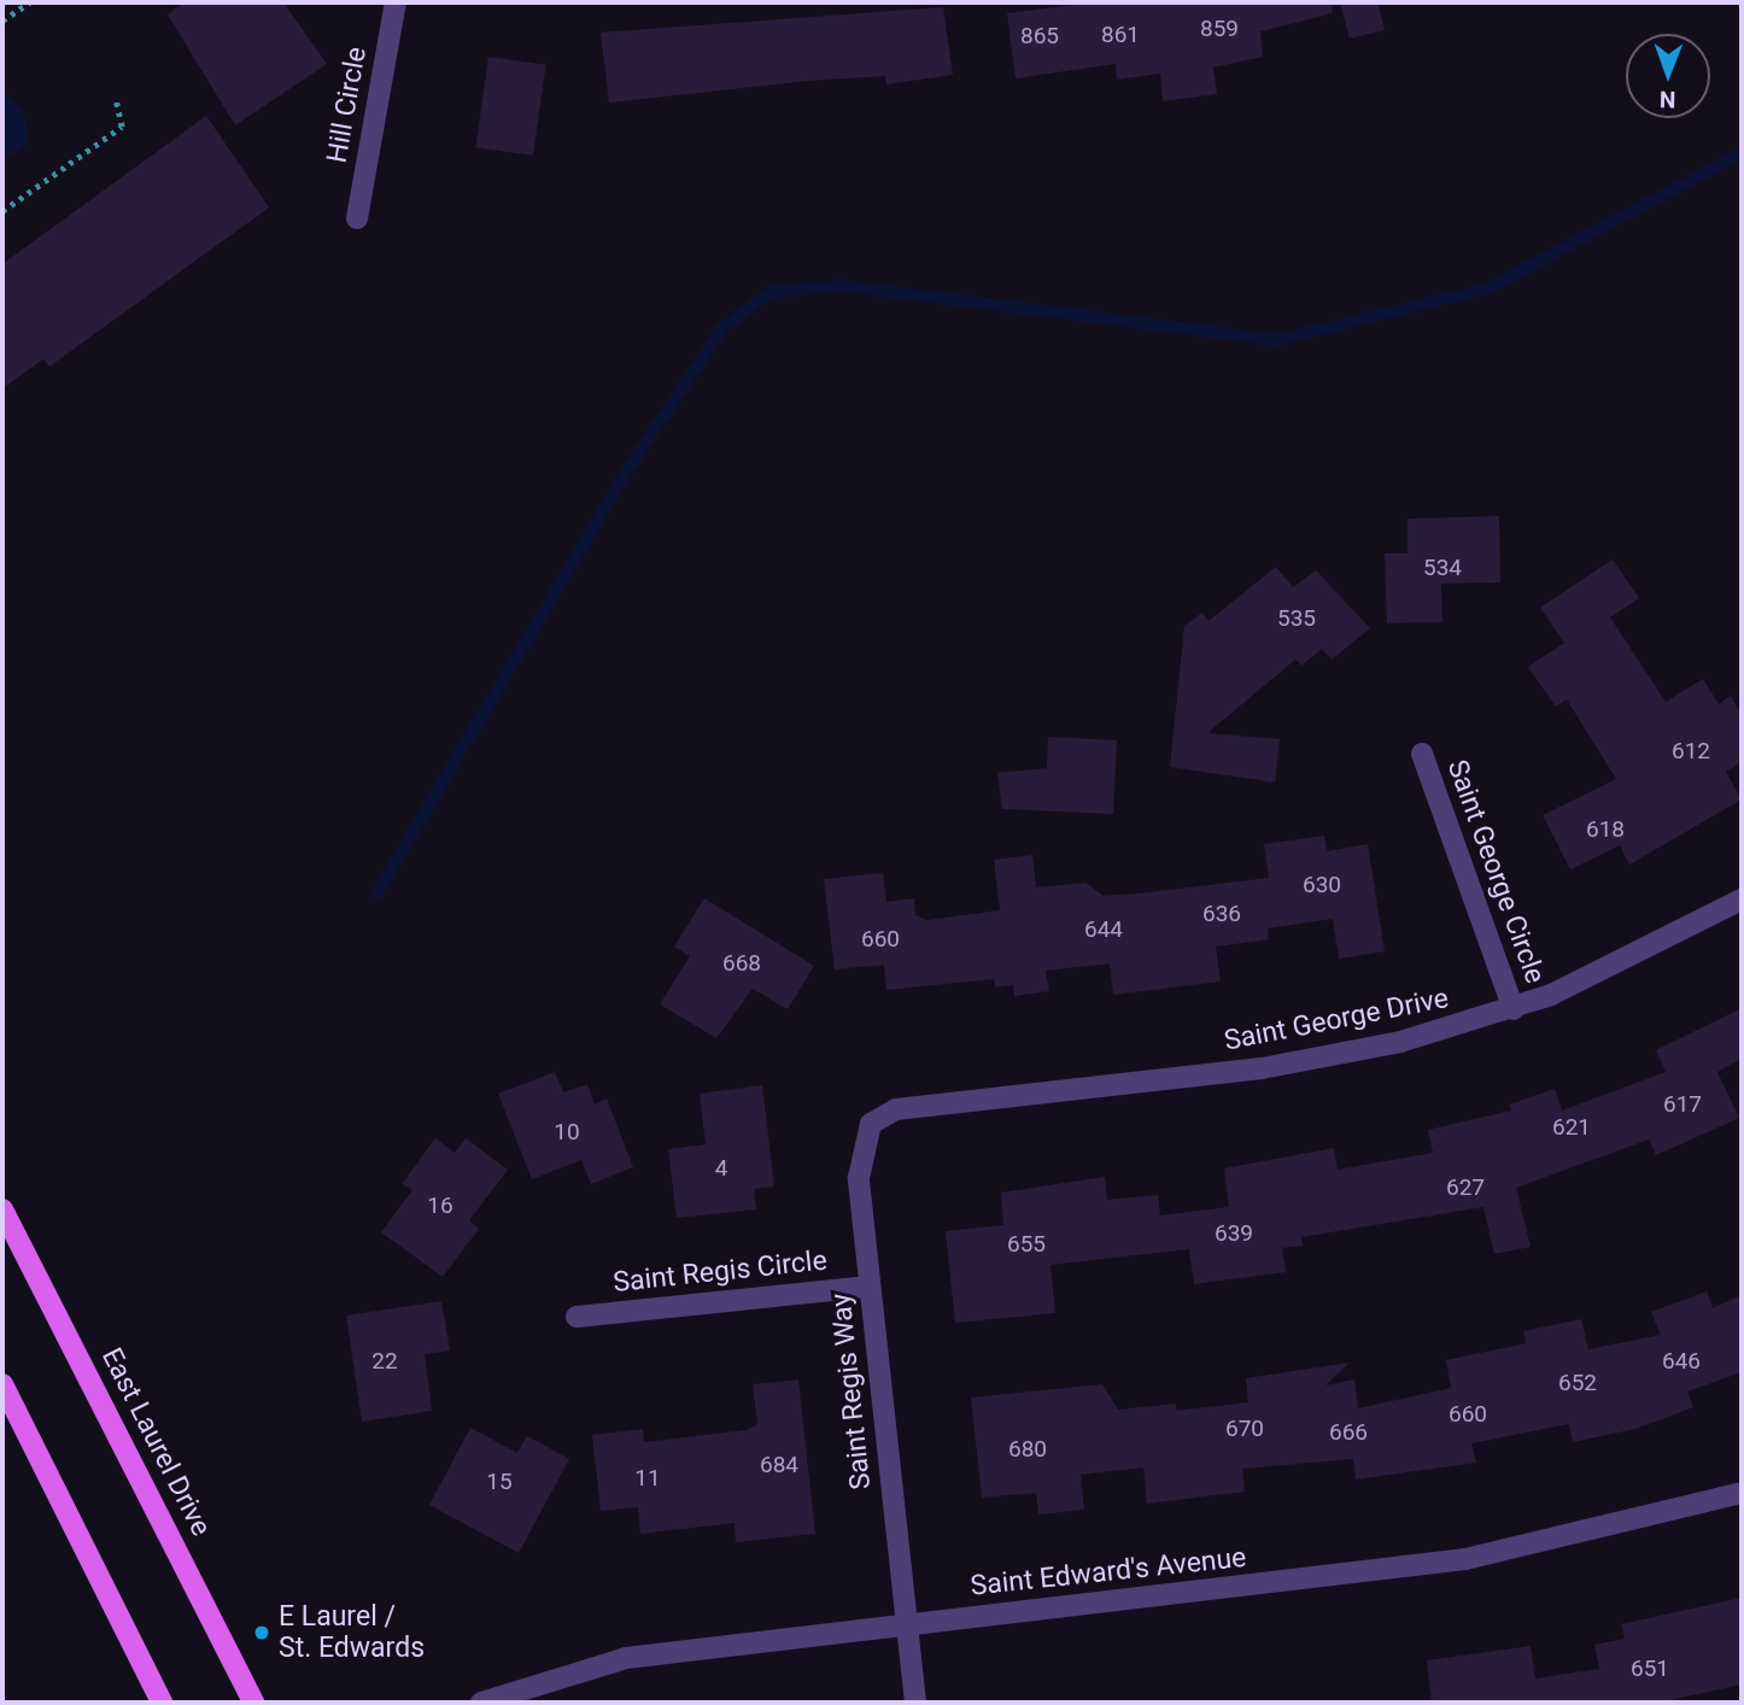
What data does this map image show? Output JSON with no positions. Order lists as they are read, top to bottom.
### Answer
{
  "streets": {
    "main road": ["East Laurel Drive"],
    "street": [
      "Hill Circle",
      "Saint George Circle",
      "Saint George Drive",
      "Saint Regis Circle",
      "Saint Regis Way",
      "Saint Edward's Avenue"
    ]
  },
  "crossings": [
    ["Saint George Circle", "Saint George Drive"],
    ["Saint George Drive", "Saint Regis Way"],
    ["Saint Regis Circle", "Saint Regis Way"],
    ["Saint Regis Way", "Saint Edward's Avenue"]
  ],
  "places": ["E Laurel / St. Edwards"],
  "house_numbers": [
    "859",
    "861",
    "865",
    "534",
    "535",
    "612",
    "618",
    "630",
    "636",
    "644",
    "660",
    "668",
    "617",
    "621",
    "10",
    "4",
    "627",
    "16",
    "639",
    "655",
    "22",
    "646",
    "652",
    "660",
    "670",
    "666",
    "680",
    "684",
    "11",
    "15",
    "651"
  ],
  "north": "bottom"
}
